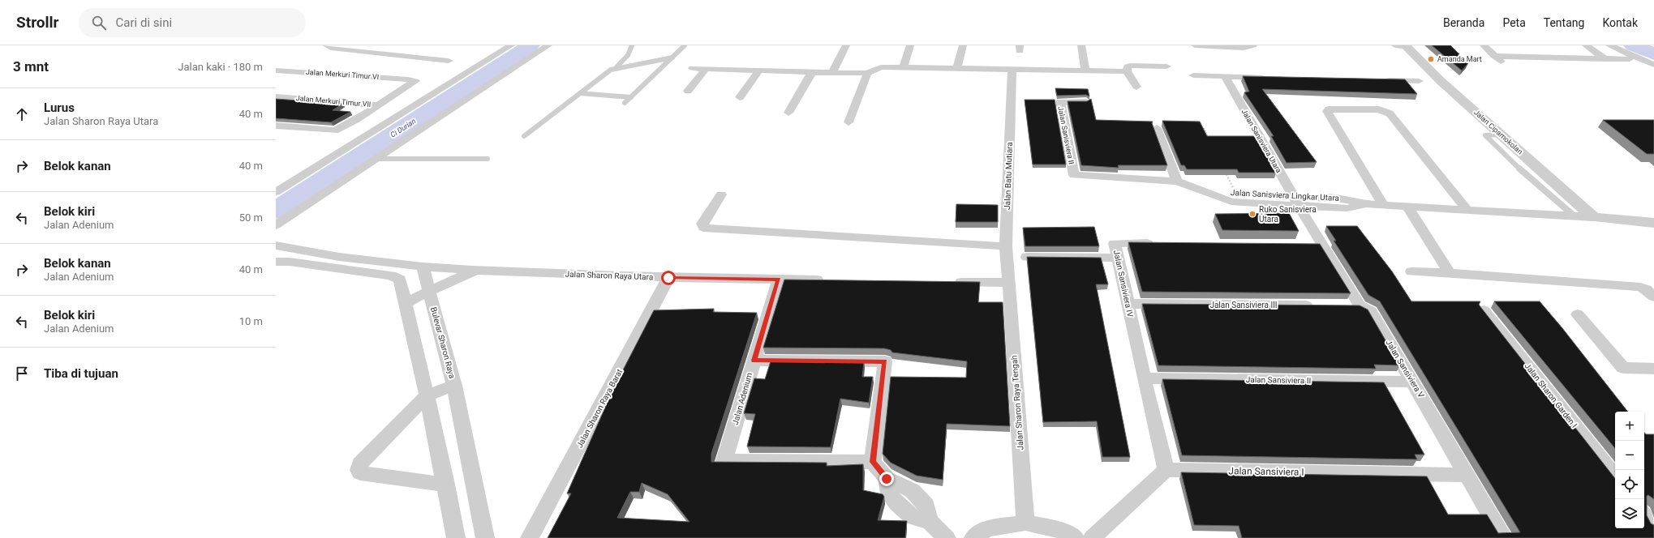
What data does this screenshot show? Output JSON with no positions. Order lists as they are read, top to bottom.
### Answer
{
  "streets": {
    "street": [
      "Jalan Merkuri Timur VI",
      "Jalan Merkuri Timur VII",
      "Jalan Cipamokolan",
      "Jalan Sanisviera II",
      "Jalan Sanisviera Utara",
      "Jalan Batu Mutiara",
      "Jalan Sanisviera Lingkar Utara",
      "Jalan Sharon Raya Utara",
      "Jalan Sansiviera IV",
      "Jalan Sansiviera III",
      "Bulevar Sharon Raya",
      "Jalan Sansiviera V",
      "Jalan Sansiviera II",
      "Jalan Sharon Garden I",
      "Jalan Adenium",
      "Jalan Sharon Raya Tengah",
      "Jalan Sharon Raya Barat",
      "Jalan Sansiviera I"
    ]
  },
  "crossings": [
    ["Jalan Merkuri Timur VI", "Jalan Merkuri Timur VII"],
    ["Jalan Cipamokolan", "Jalan Sanisviera Lingkar Utara"],
    ["Jalan Sanisviera II", "Jalan Sanisviera Lingkar Utara"],
    ["Jalan Sanisviera Utara", "Jalan Sanisviera Lingkar Utara"],
    ["Jalan Sanisviera Utara", "Jalan Sansiviera V"],
    ["Jalan Batu Mutiara", "Jalan Sharon Raya Tengah"],
    ["Jalan Sanisviera Lingkar Utara", "Jalan Sansiviera V"],
    ["Jalan Sharon Raya Utara", "Bulevar Sharon Raya"],
    ["Jalan Sharon Raya Utara", "Jalan Sharon Raya Barat"],
    ["Jalan Sansiviera IV", "Jalan Sansiviera III"],
    ["Jalan Sansiviera IV", "Jalan Sansiviera II"],
    ["Jalan Sansiviera IV", "Jalan Sansiviera I"],
    ["Jalan Sansiviera V", "Jalan Sansiviera II"],
    ["Jalan Sansiviera V", "Jalan Sansiviera I"]
  ],
  "water": ["Ci Durian"],
  "places": ["Amanda Mart", "Ruko Sanisviera Utara"],
  "page": {
    "header": "Strollr",
    "search": "Cari di sini",
    "nav": [
      "Beranda",
      "Peta",
      "Tentang",
      "Kontak"
    ],
    "heading": ["3 mnt", "Jalan kaki · 180 m"],
    "list": [
      ["Lurus", "Jalan Sharon Raya Utara", "40 m"],
      ["Belok kanan", "40 m"],
      ["Belok kiri", "Jalan Adenium", "50 m"],
      ["Belok kanan", "Jalan Adenium", "40 m"],
      ["Belok kiri", "Jalan Adenium", "10 m"],
      "Tiba di tujuan"
    ],
    "map_buttons": ["+", "−"]
  }
}
